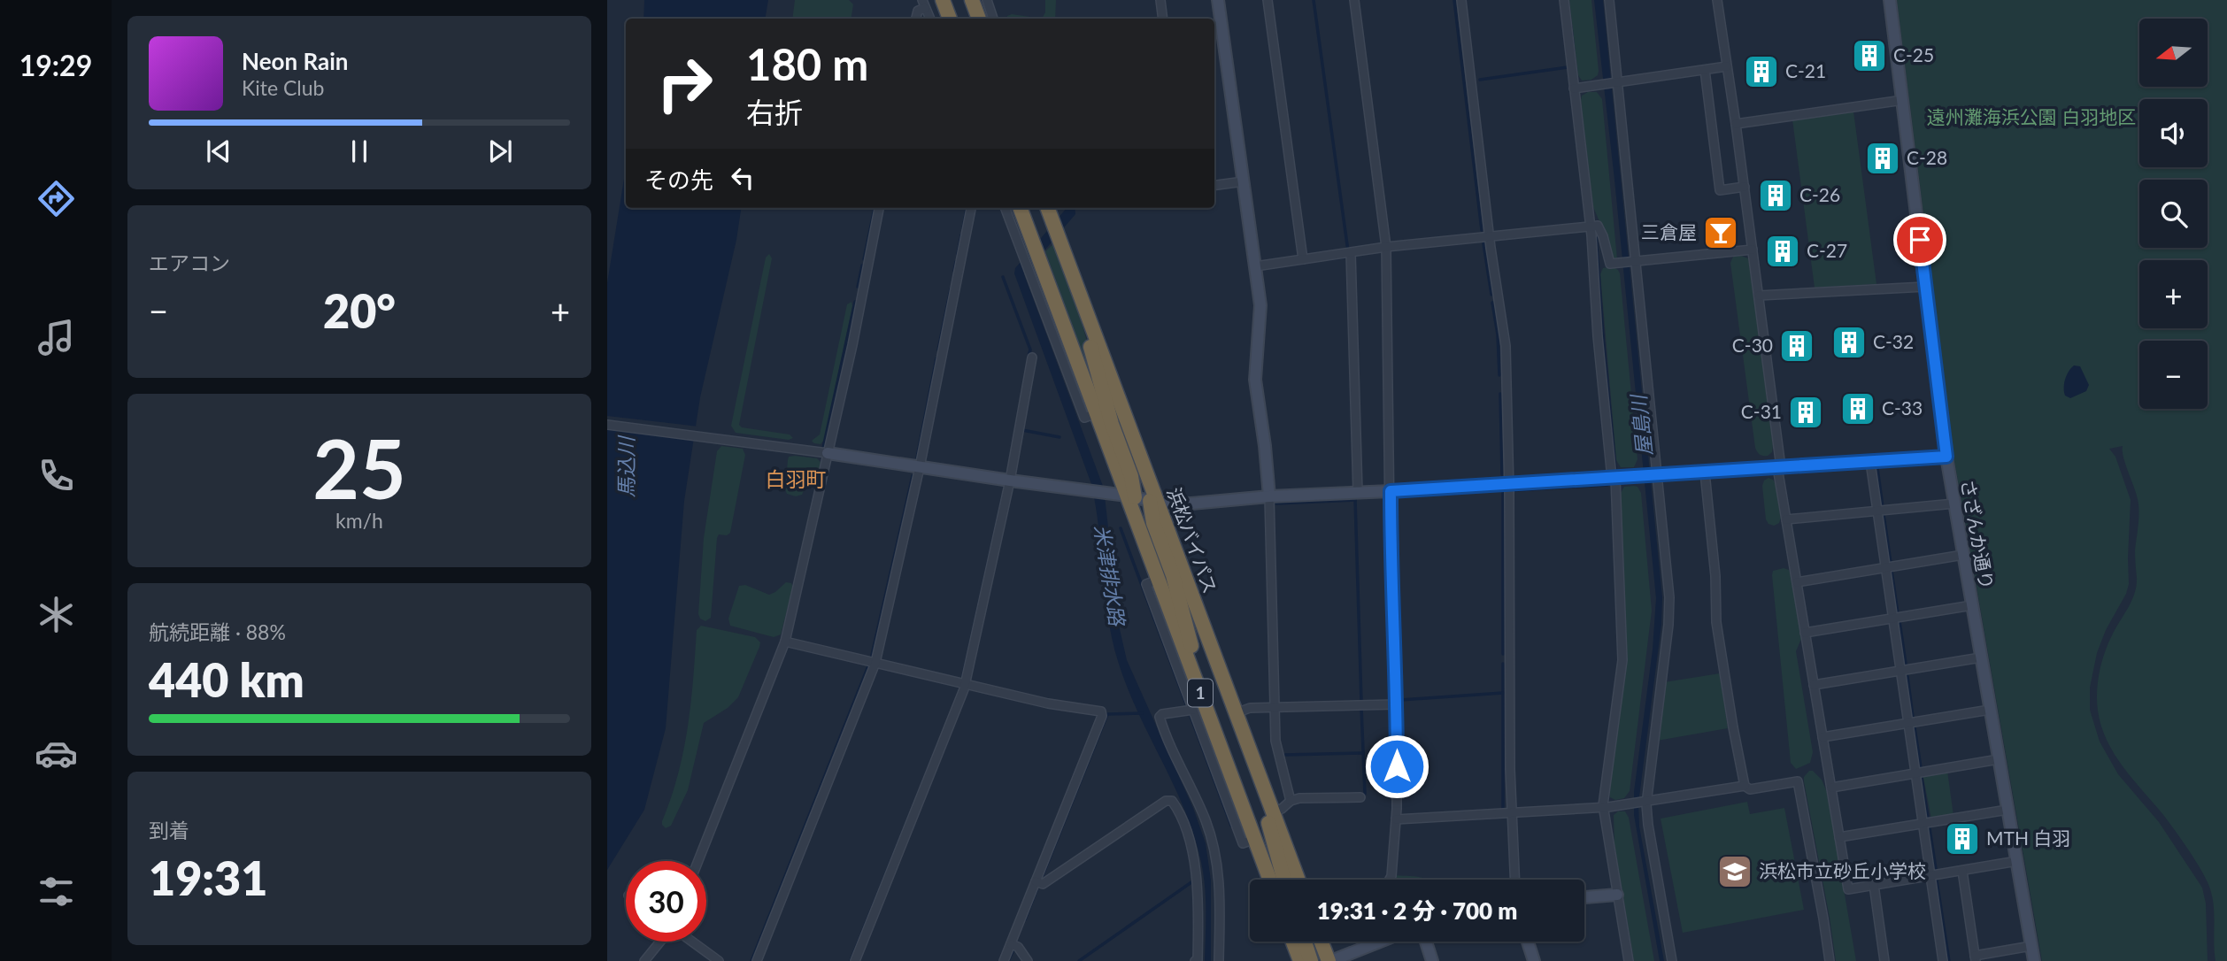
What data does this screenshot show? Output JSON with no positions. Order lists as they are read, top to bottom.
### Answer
{
  "streets": {
    "highway": ["浜松バイパス", "1"],
    "street": ["さざんか通り"]
  },
  "districts": ["白羽町"],
  "water": ["屋島川", "馬込川", "米津排水路"],
  "parks": ["遠州灘海浜公園 白羽地区"],
  "places": {
    "building": [
      "C-25",
      "C-21",
      "C-28",
      "C-26",
      "C-27",
      "C-32",
      "C-30",
      "C-33",
      "C-31",
      "MTH 白羽"
    ],
    "bar": ["三倉屋"],
    "school or university": ["浜松市立砂丘小学校"]
  },
  "north": "left",
  "page": {
    "tabs": "19:29",
    "map_buttons": ["+", "−"],
    "turn": ["180 m", "右折"],
    "song": ["Neon Rain", "Kite Club"],
    "then": "その先",
    "tile": [
      "エアコン",
      ["25", "km/h"],
      ["航続距離 · 88%", "440 km"],
      ["到着", "19:31"]
    ],
    "heat": ["−", "20°", "+"],
    "limit": "30",
    "trip": "19:31 · 2 分 · 700 m"
  }
}
